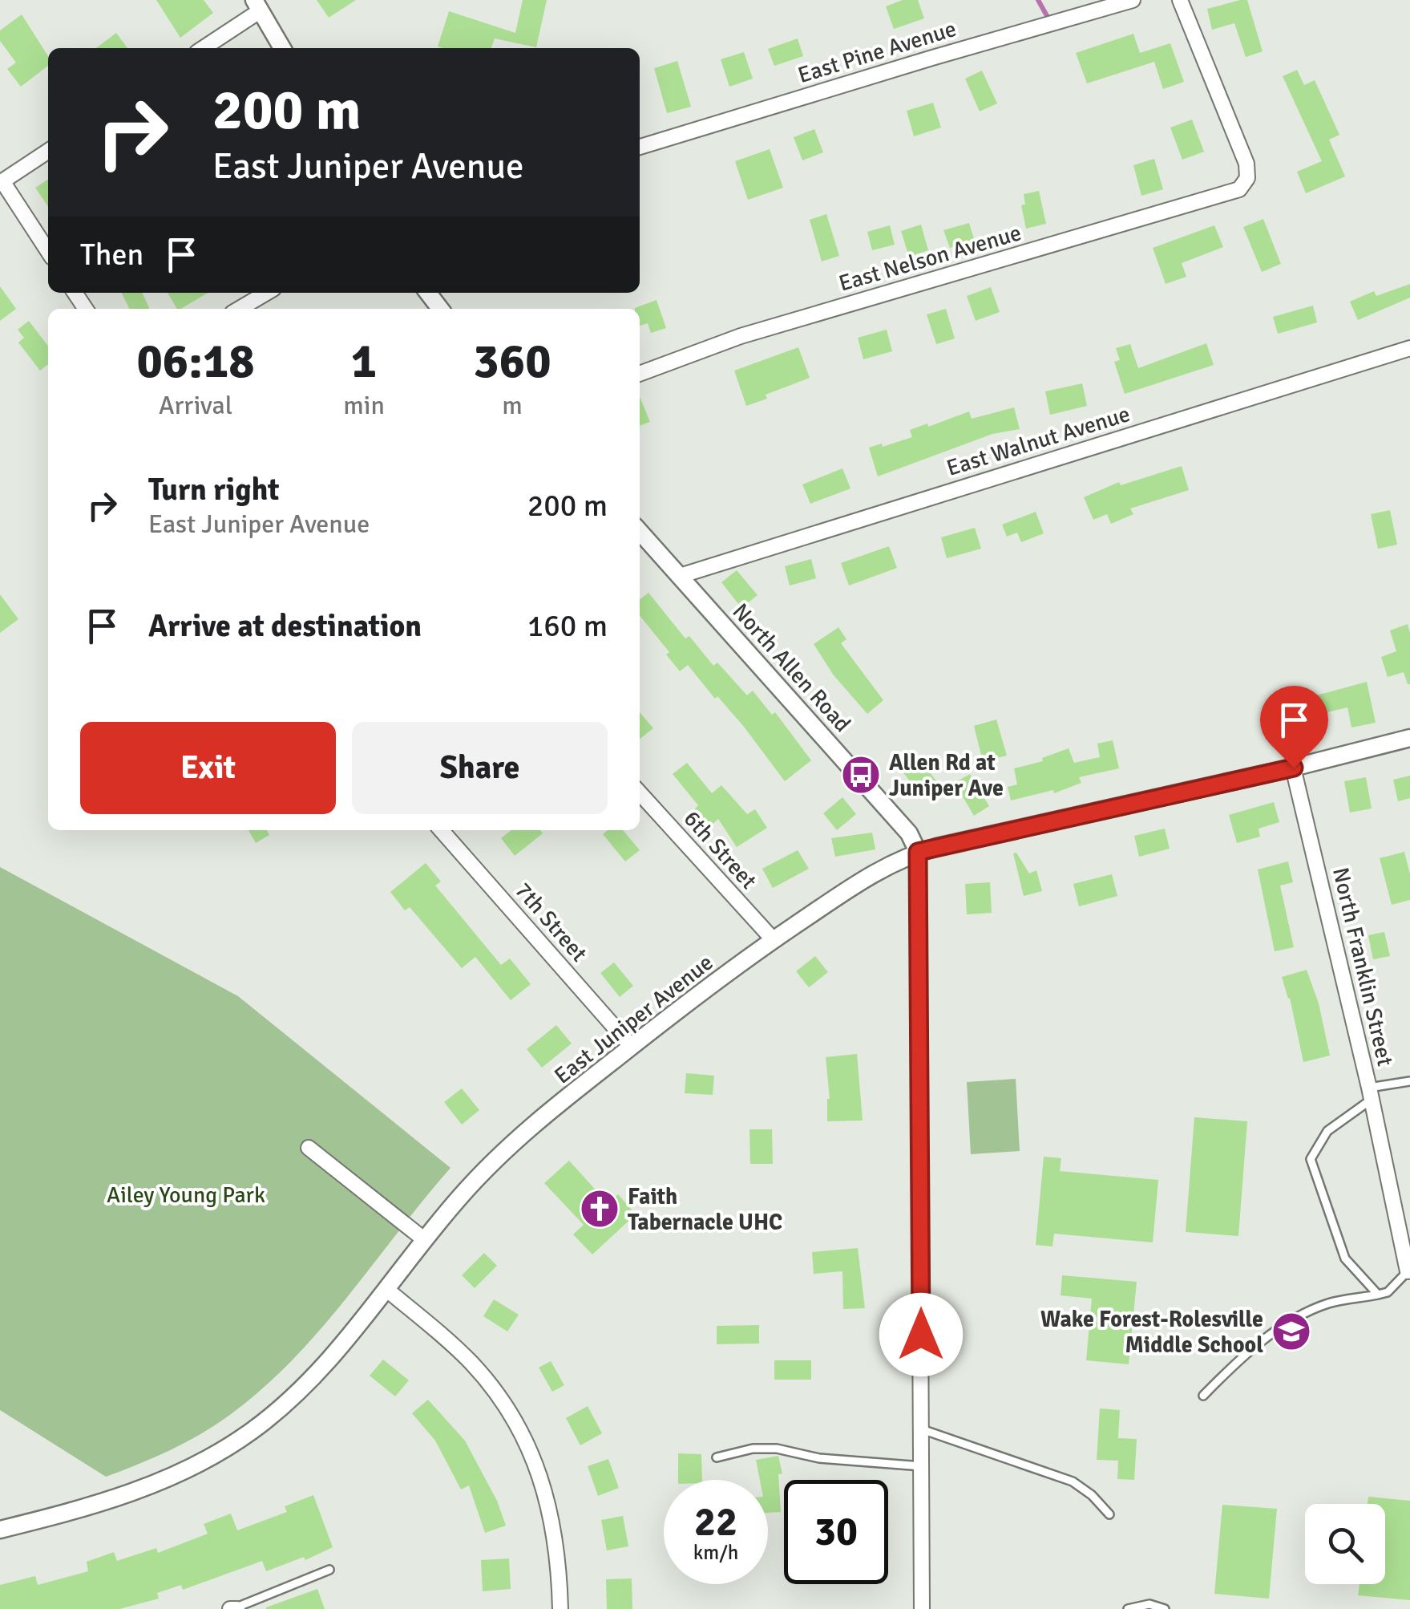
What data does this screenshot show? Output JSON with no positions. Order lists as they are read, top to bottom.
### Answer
{
  "streets": {
    "street": [
      "East Pine Avenue",
      "East Nelson Avenue",
      "East Walnut Avenue",
      "North Allen Road",
      "6th Street",
      "7th Street",
      "North Franklin Street",
      "East Juniper Avenue"
    ]
  },
  "crossings": [
    ["East Walnut Avenue", "North Allen Road"],
    ["North Allen Road", "East Juniper Avenue"],
    ["6th Street", "East Juniper Avenue"],
    ["7th Street", "East Juniper Avenue"],
    ["North Franklin Street", "East Juniper Avenue"]
  ],
  "parks": ["Ailey Young Park"],
  "places": {
    "bus stop": ["Allen Rd at Juniper Ave"],
    "church": ["Faith Tabernacle UHC"],
    "school or university": ["Wake Forest-Rolesville Middle School"]
  },
  "page": {
    "turn": ["200 m", "East Juniper Avenue"],
    "then": "Then",
    "eta": [
      "06:18",
      "Arrival",
      "1",
      "min",
      "360",
      "m"
    ],
    "list": [
      {
        "name": "Turn right",
        "note": "East Juniper Avenue",
        "value": "200 m"
      },
      {
        "name": "Arrive at destination",
        "value": "160 m"
      }
    ],
    "buttons": ["Exit", "Share"],
    "speed": "22 km/h",
    "limit": "30"
  }
}
